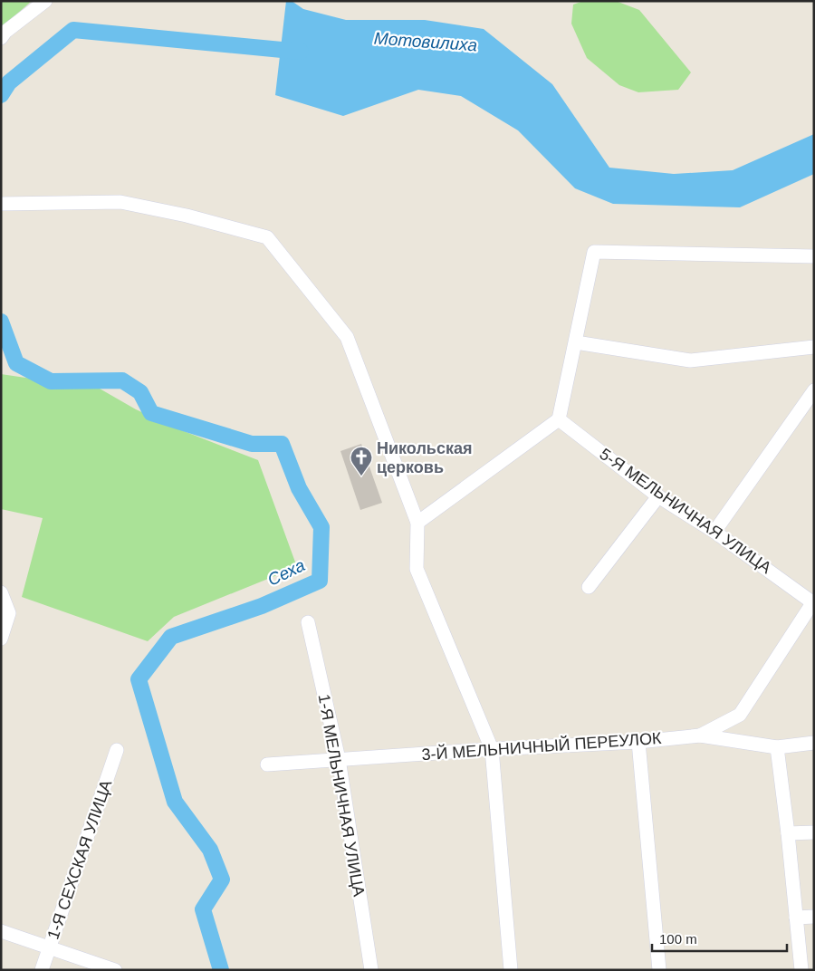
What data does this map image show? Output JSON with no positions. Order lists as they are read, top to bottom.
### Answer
{
  "streets": {
    "street": [
      "5-Я МЕЛЬНИЧНАЯ УЛИЦА",
      "3-Й МЕЛЬНИЧНЫЙ ПЕРЕУЛОК",
      "1-Я МЕЛЬНИЧНАЯ УЛИЦА",
      "1-Я СЕХСКАЯ УЛИЦА"
    ]
  },
  "crossings": [
    ["3-Й МЕЛЬНИЧНЫЙ ПЕРЕУЛОК", "1-Я МЕЛЬНИЧНАЯ УЛИЦА"]
  ],
  "water": ["Мотовилиха", "Сеха"],
  "places": {
    "church": ["Никольская церковь"]
  },
  "scale_bar": "100 m"
}
